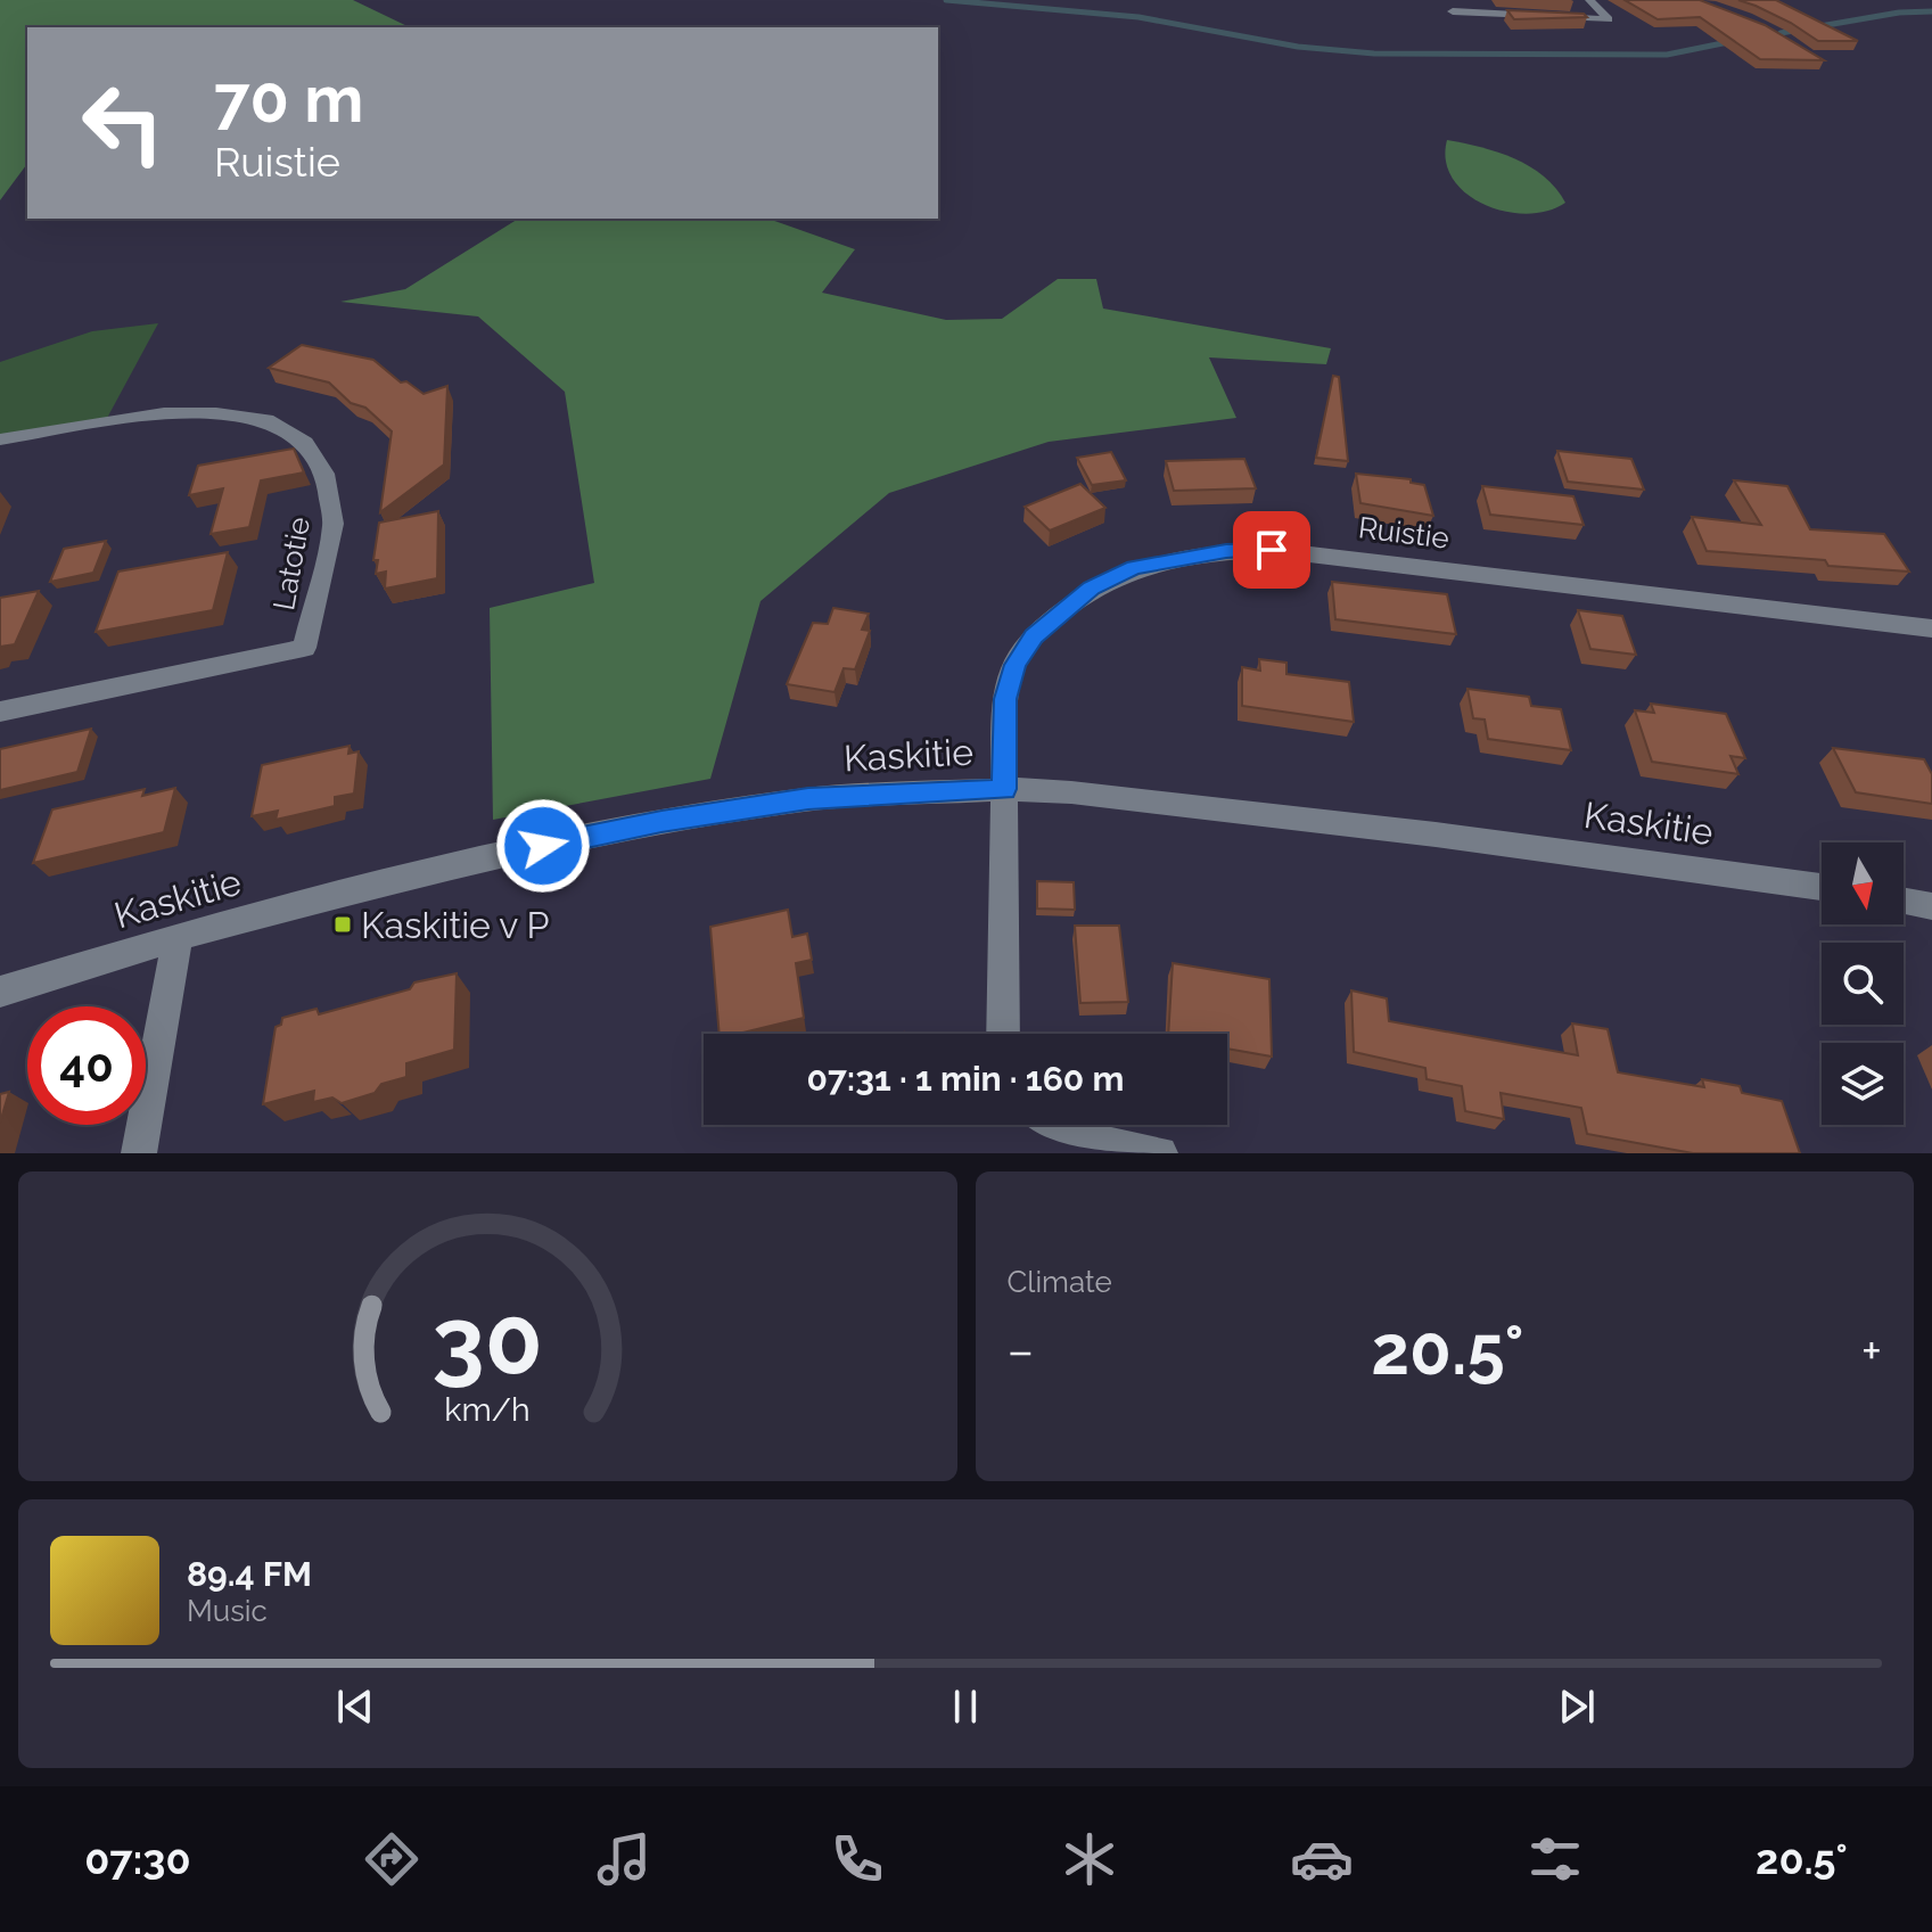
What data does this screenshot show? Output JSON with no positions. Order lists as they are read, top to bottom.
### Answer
{
  "streets": {
    "street": ["Ruistie", "Latotie", "Kaskitie"]
  },
  "crossings": [
    ["Ruistie", "Kaskitie"]
  ],
  "places": {
    "transit": ["Kaskitie v P"]
  },
  "north": "bottom",
  "page": {
    "turn": ["70 m", "Ruistie"],
    "limit": "40",
    "trip": "07:31 · 1 min · 160 m",
    "tile": "Climate",
    "heat": ["−", "20.5°", "+"],
    "song": ["89.4 FM", "Music"],
    "tabs": ["07:30", "20.5°"],
    "gauge": ["30", "km/h"]
  }
}
